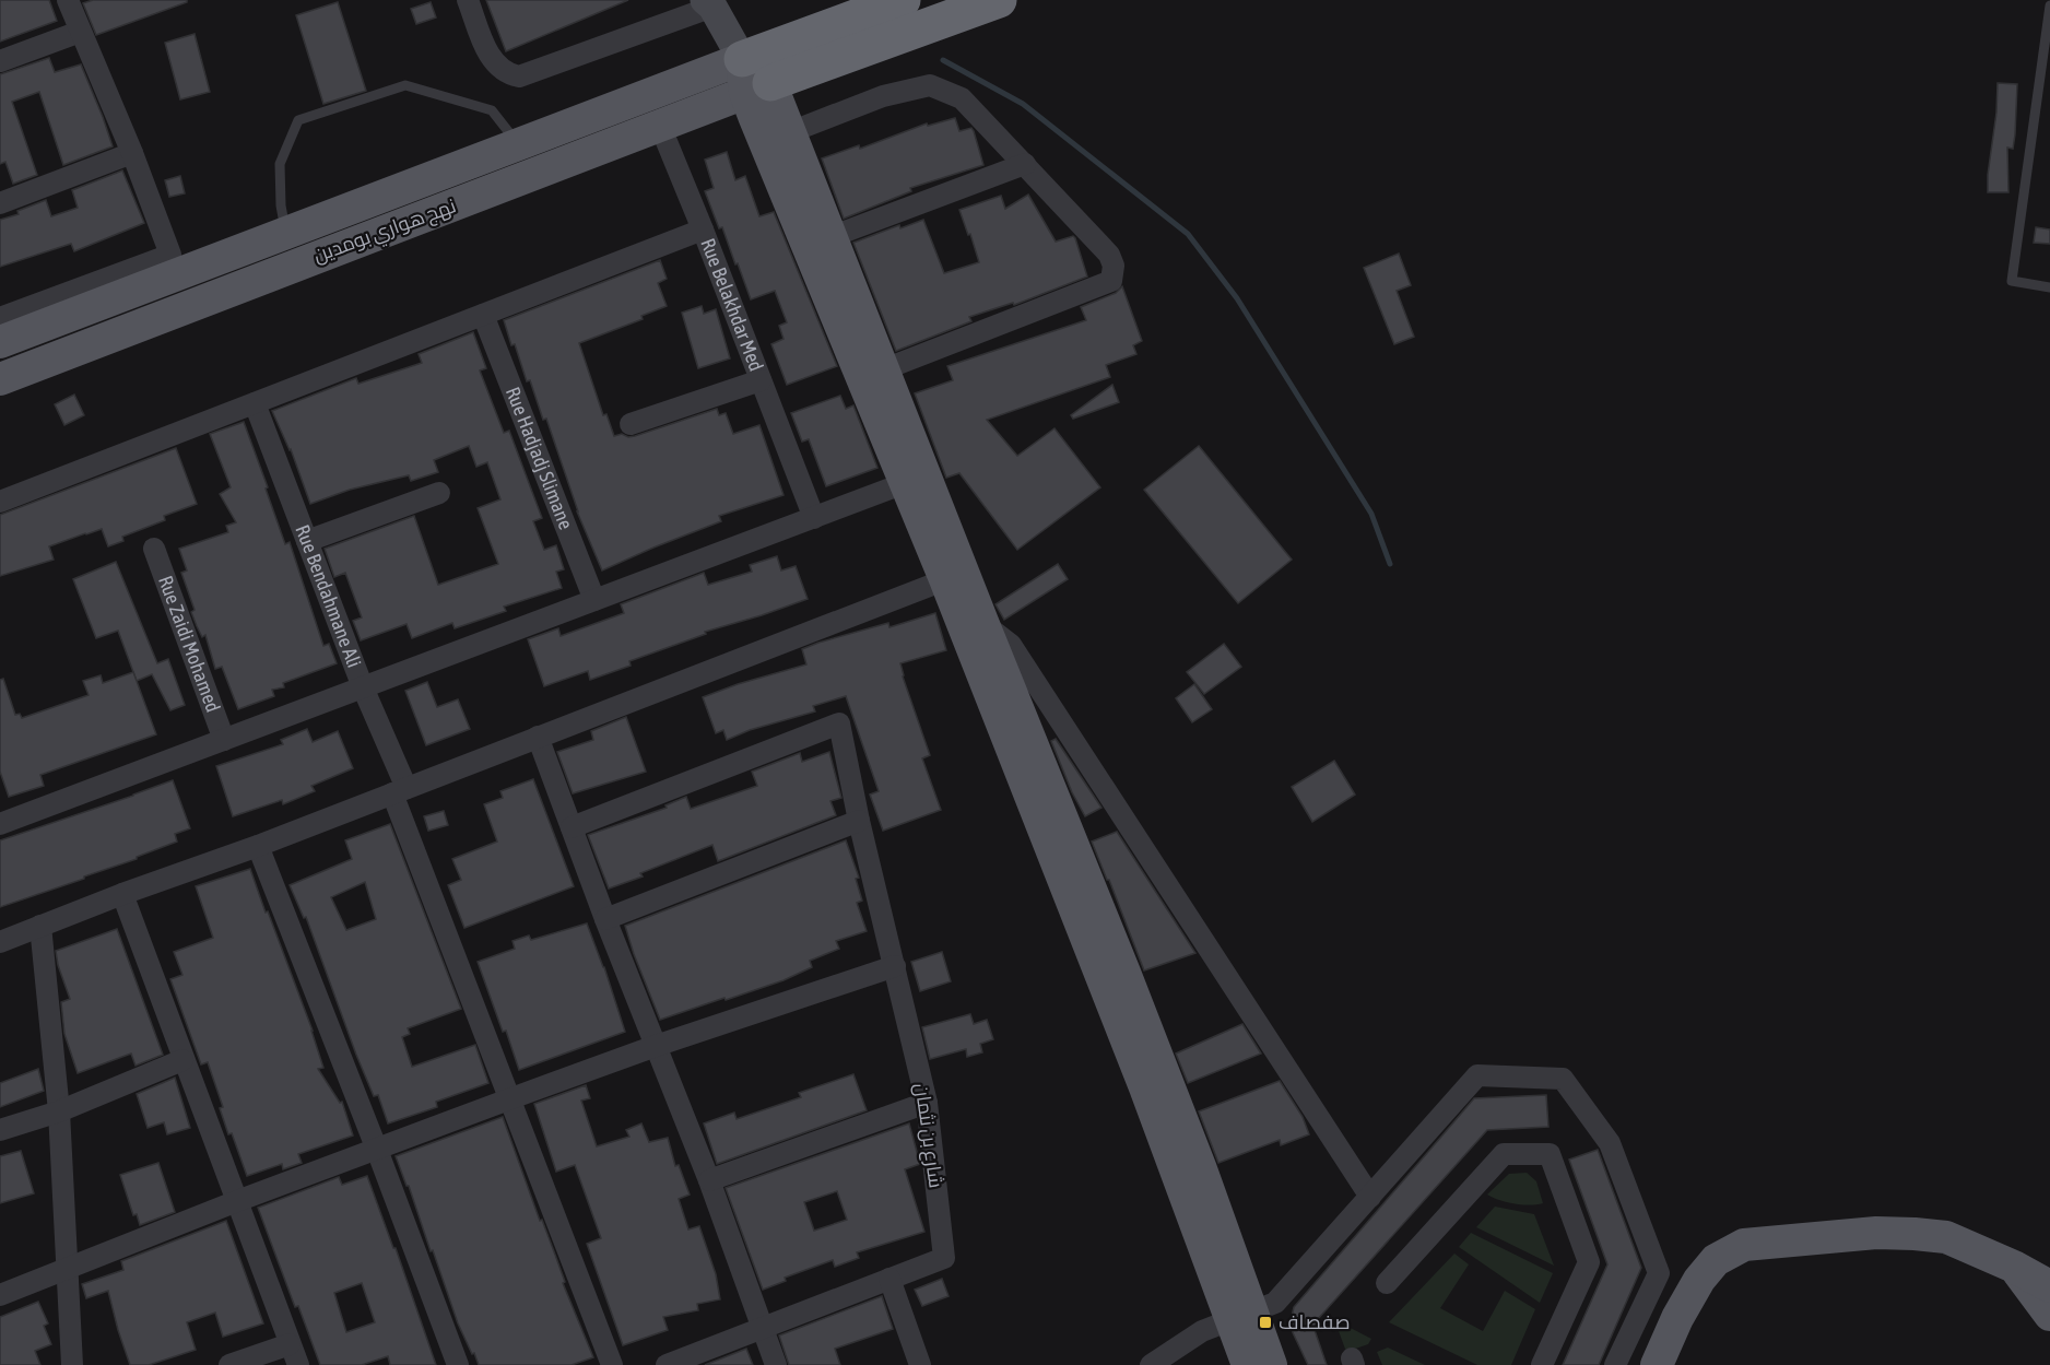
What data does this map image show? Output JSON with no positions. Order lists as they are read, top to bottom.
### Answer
{
  "streets": {
    "main road": ["نهج هواري بومدين"],
    "street": [
      "Rue Belakhdar Med",
      "Rue Hadjadj Slimane",
      "Rue Bendahmane Ali",
      "Rue Zaidi Mohamed",
      "شارع بن نثمان"
    ]
  },
  "crossings": [
    ["نهج هواري بومدين", "Rue Belakhdar Med"]
  ],
  "places": {
    "transit": ["صفصاف"]
  }
}
